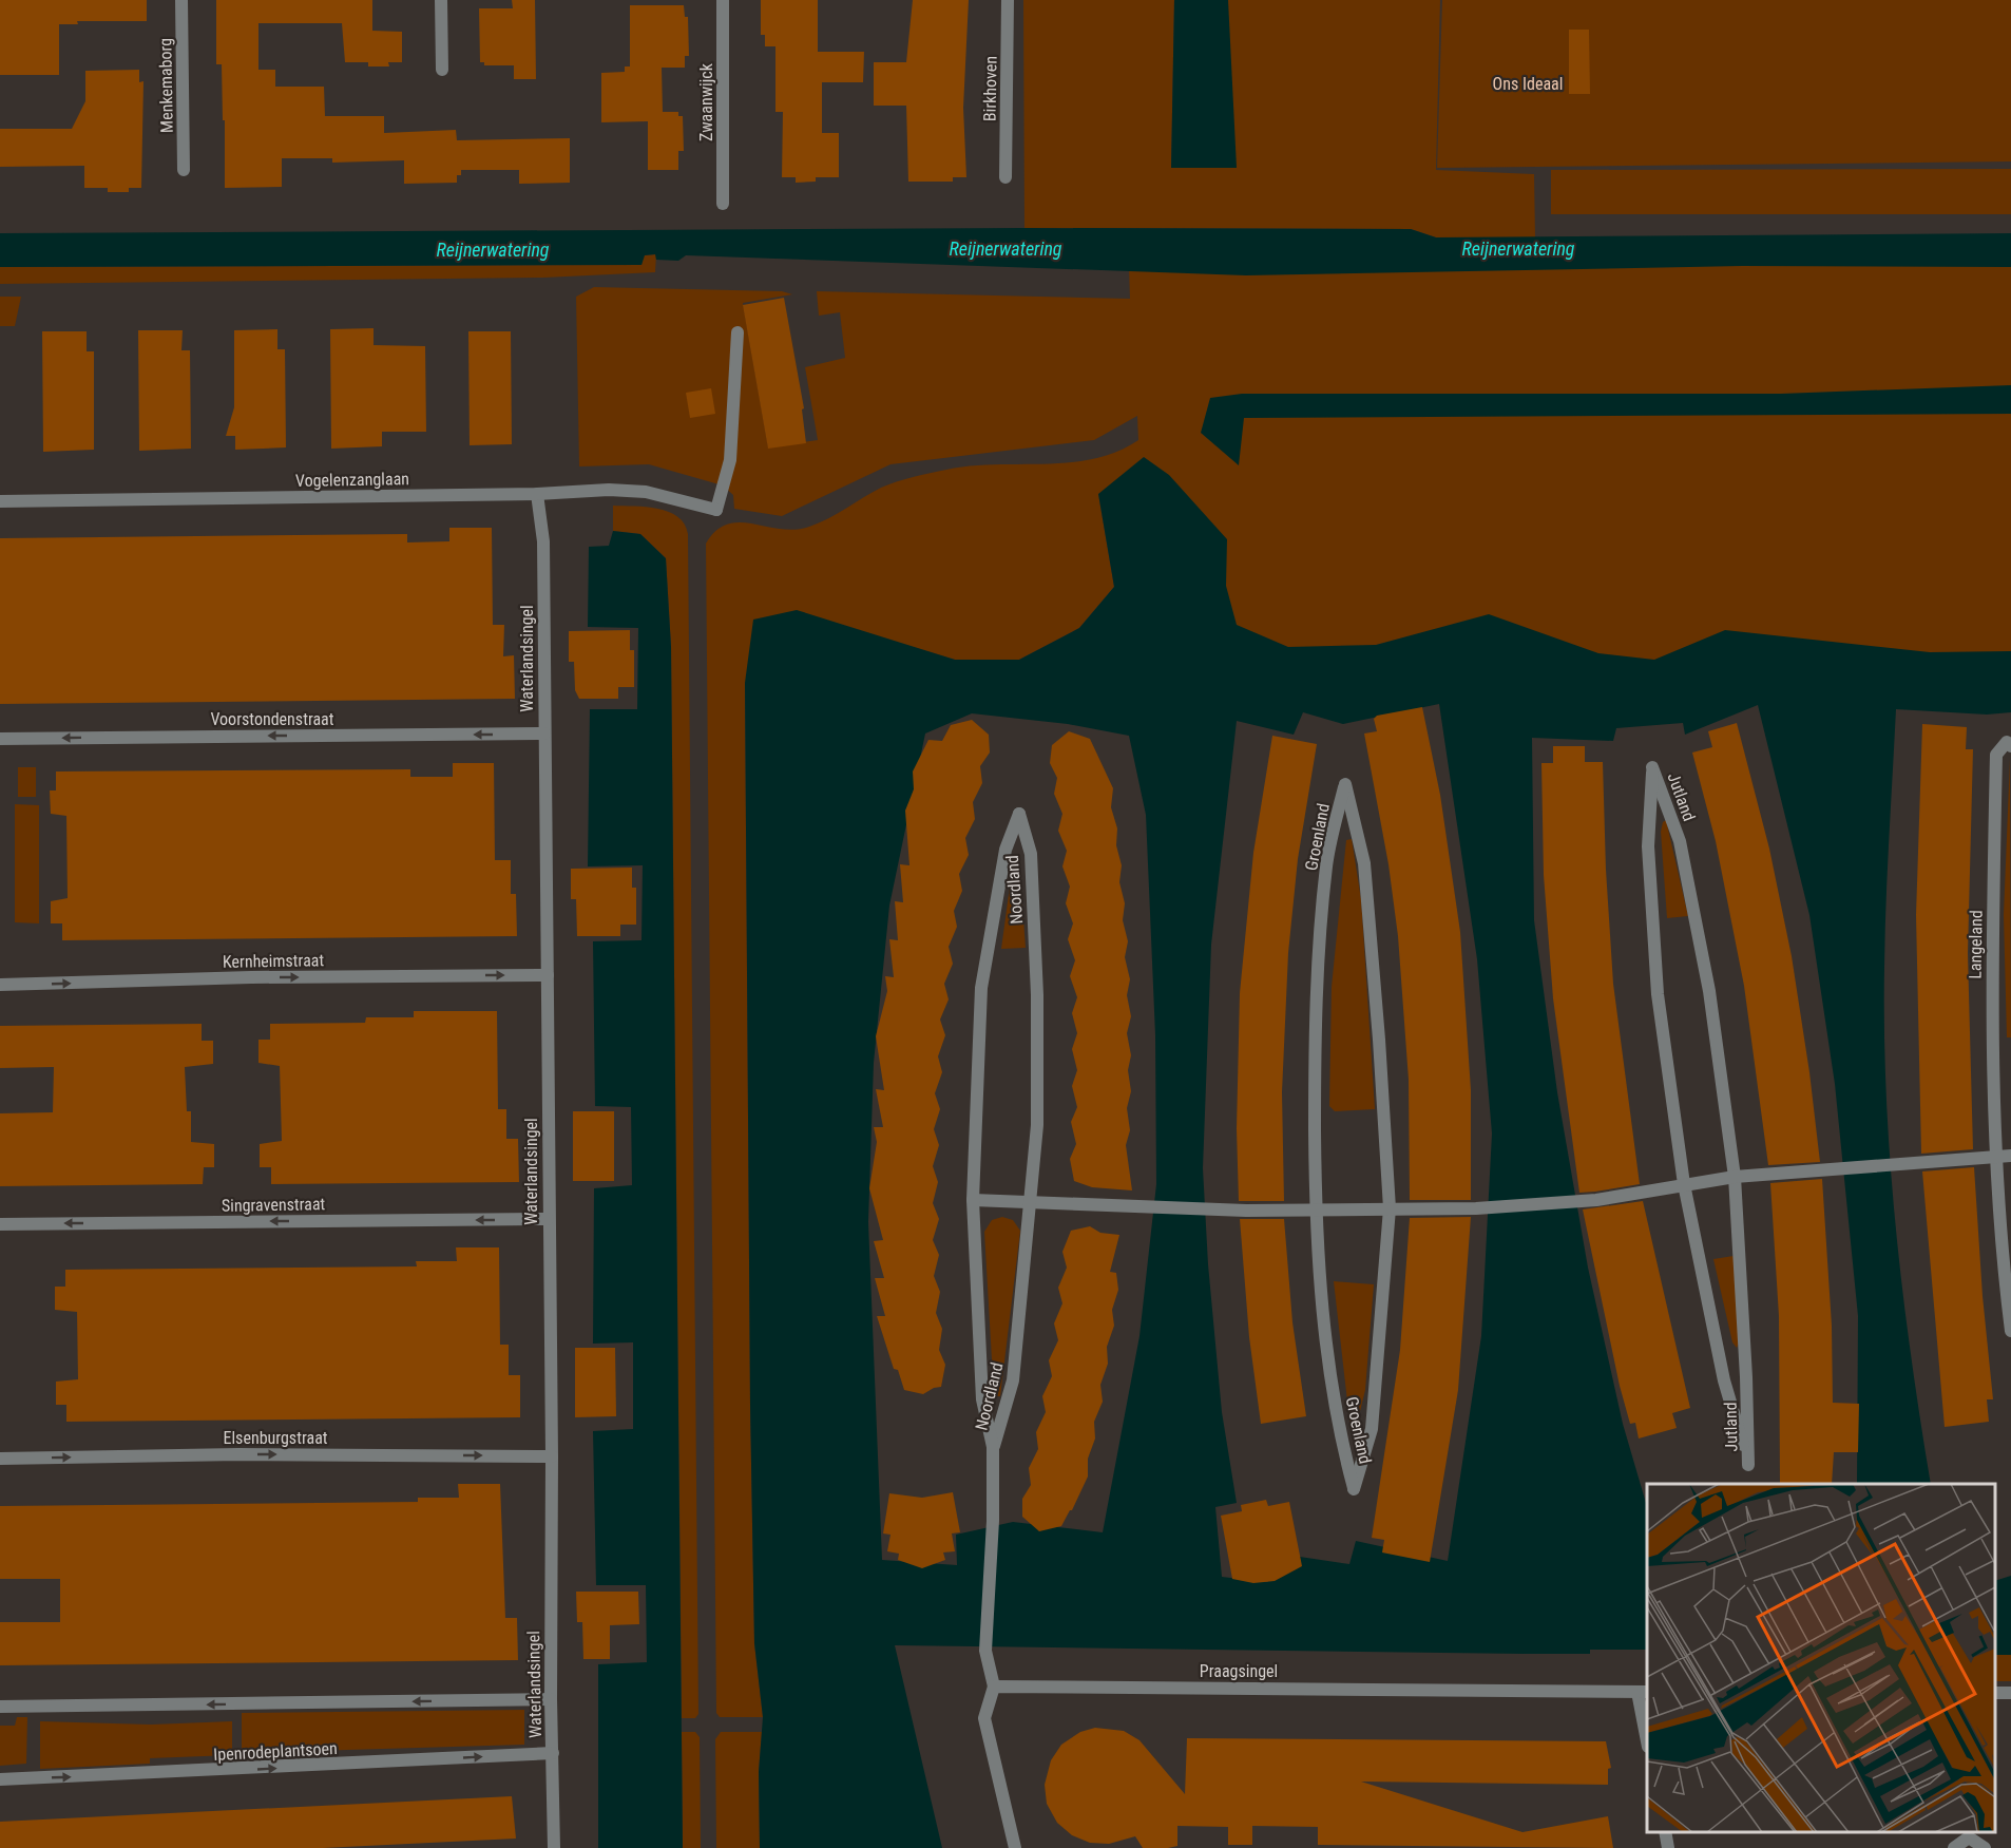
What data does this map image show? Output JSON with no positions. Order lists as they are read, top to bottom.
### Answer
{
  "streets": {
    "street": [
      "Menkemaborg",
      "Birkhoven",
      "Zwaanwijck",
      "Vogelenzanglaan",
      "Waterlandsingel",
      "Voorstondenstraat",
      "Jutland",
      "Groenland",
      "Noordland",
      "Langeland",
      "Kernheimstraat",
      "Singravenstraat",
      "Elsenburgstraat",
      "Praagsingel",
      "Ipenrodeplantsoen"
    ]
  },
  "crossings": [
    ["Vogelenzanglaan", "Waterlandsingel"],
    ["Waterlandsingel", "Voorstondenstraat"],
    ["Waterlandsingel", "Kernheimstraat"],
    ["Waterlandsingel", "Singravenstraat"],
    ["Waterlandsingel", "Elsenburgstraat"],
    ["Waterlandsingel", "Ipenrodeplantsoen"],
    ["Noordland", "Praagsingel"]
  ],
  "one_way": [
    "Voorstondenstraat",
    "Kernheimstraat",
    "Singravenstraat",
    "Elsenburgstraat"
  ],
  "water": ["Reijnerwatering"],
  "parks": ["Ons Ideaal"]
}
